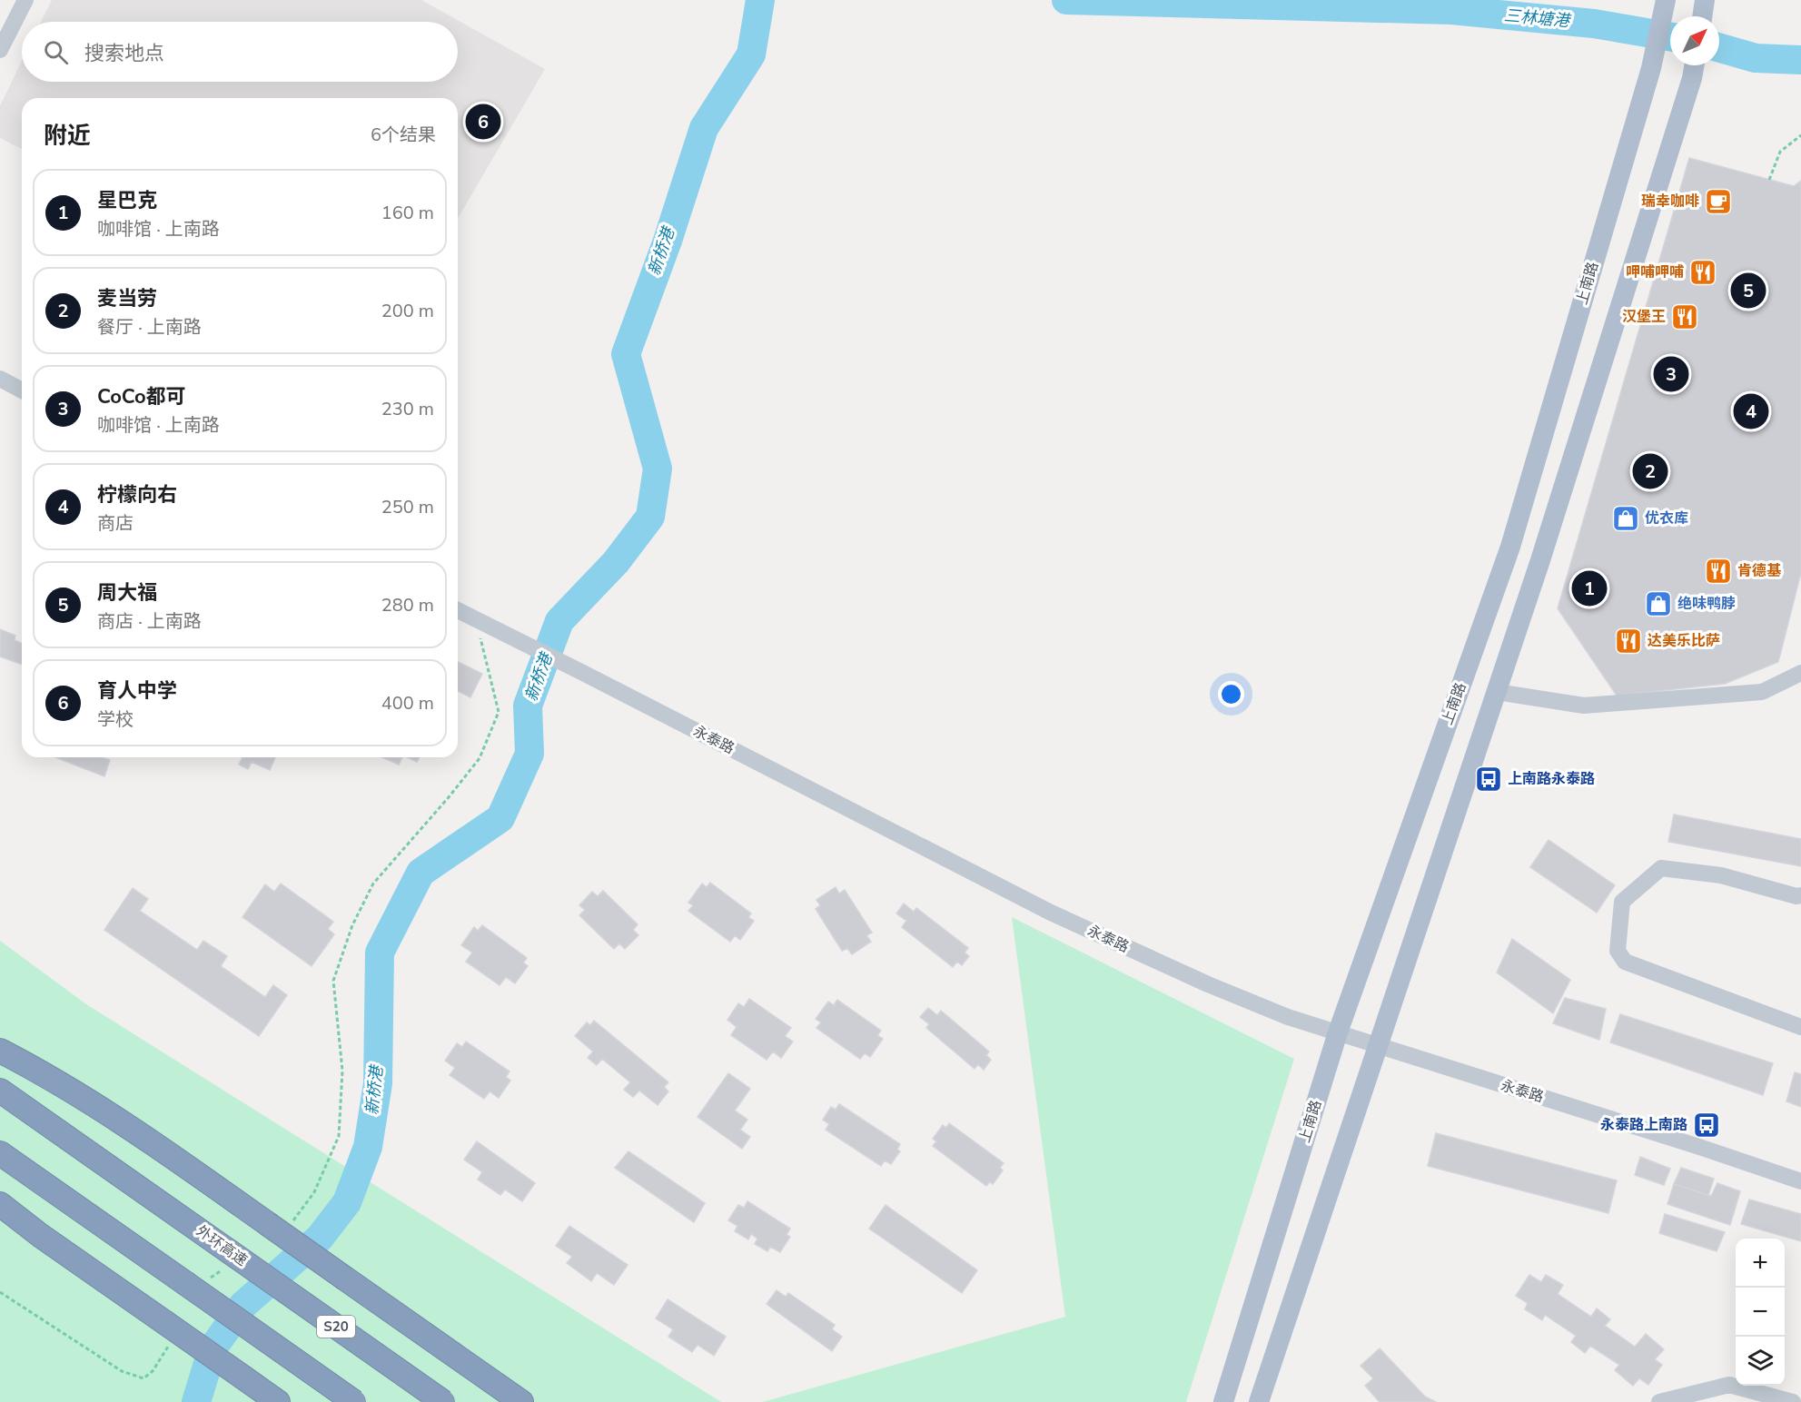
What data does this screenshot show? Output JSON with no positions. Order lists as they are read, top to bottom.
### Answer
{
  "streets": {
    "highway": ["外环高速", "S20"],
    "main road": ["上南路"],
    "street": ["永泰路"]
  },
  "crossings": [
    ["上南路", "永泰路"]
  ],
  "water": ["三林塘港", "新桥港"],
  "places": {
    "cafe": ["瑞幸咖啡"],
    "restaurant": [
      "呷哺呷哺",
      "汉堡王",
      "肯德基",
      "达美乐比萨"
    ],
    "shop": ["优衣库", "绝味鸭脖"],
    "bus stop": ["上南路永泰路", "永泰路上南路"]
  },
  "north": "top right",
  "page": {
    "search": "搜索地点",
    "heading": ["附近", "6个结果"],
    "pins": [
      "6",
      "5",
      "3",
      "4",
      "2",
      "1"
    ],
    "list": [
      {
        "mark": "1",
        "name": "星巴克",
        "note": "咖啡馆 · 上南路",
        "value": "160 m"
      },
      {
        "mark": "2",
        "name": "麦当劳",
        "note": "餐厅 · 上南路",
        "value": "200 m"
      },
      {
        "mark": "3",
        "name": "CoCo都可",
        "note": "咖啡馆 · 上南路",
        "value": "230 m"
      },
      {
        "mark": "4",
        "name": "柠檬向右",
        "note": "商店",
        "value": "250 m"
      },
      {
        "mark": "5",
        "name": "周大福",
        "note": "商店 · 上南路",
        "value": "280 m"
      },
      {
        "mark": "6",
        "name": "育人中学",
        "note": "学校",
        "value": "400 m"
      }
    ],
    "map_buttons": ["+", "−"]
  }
}
